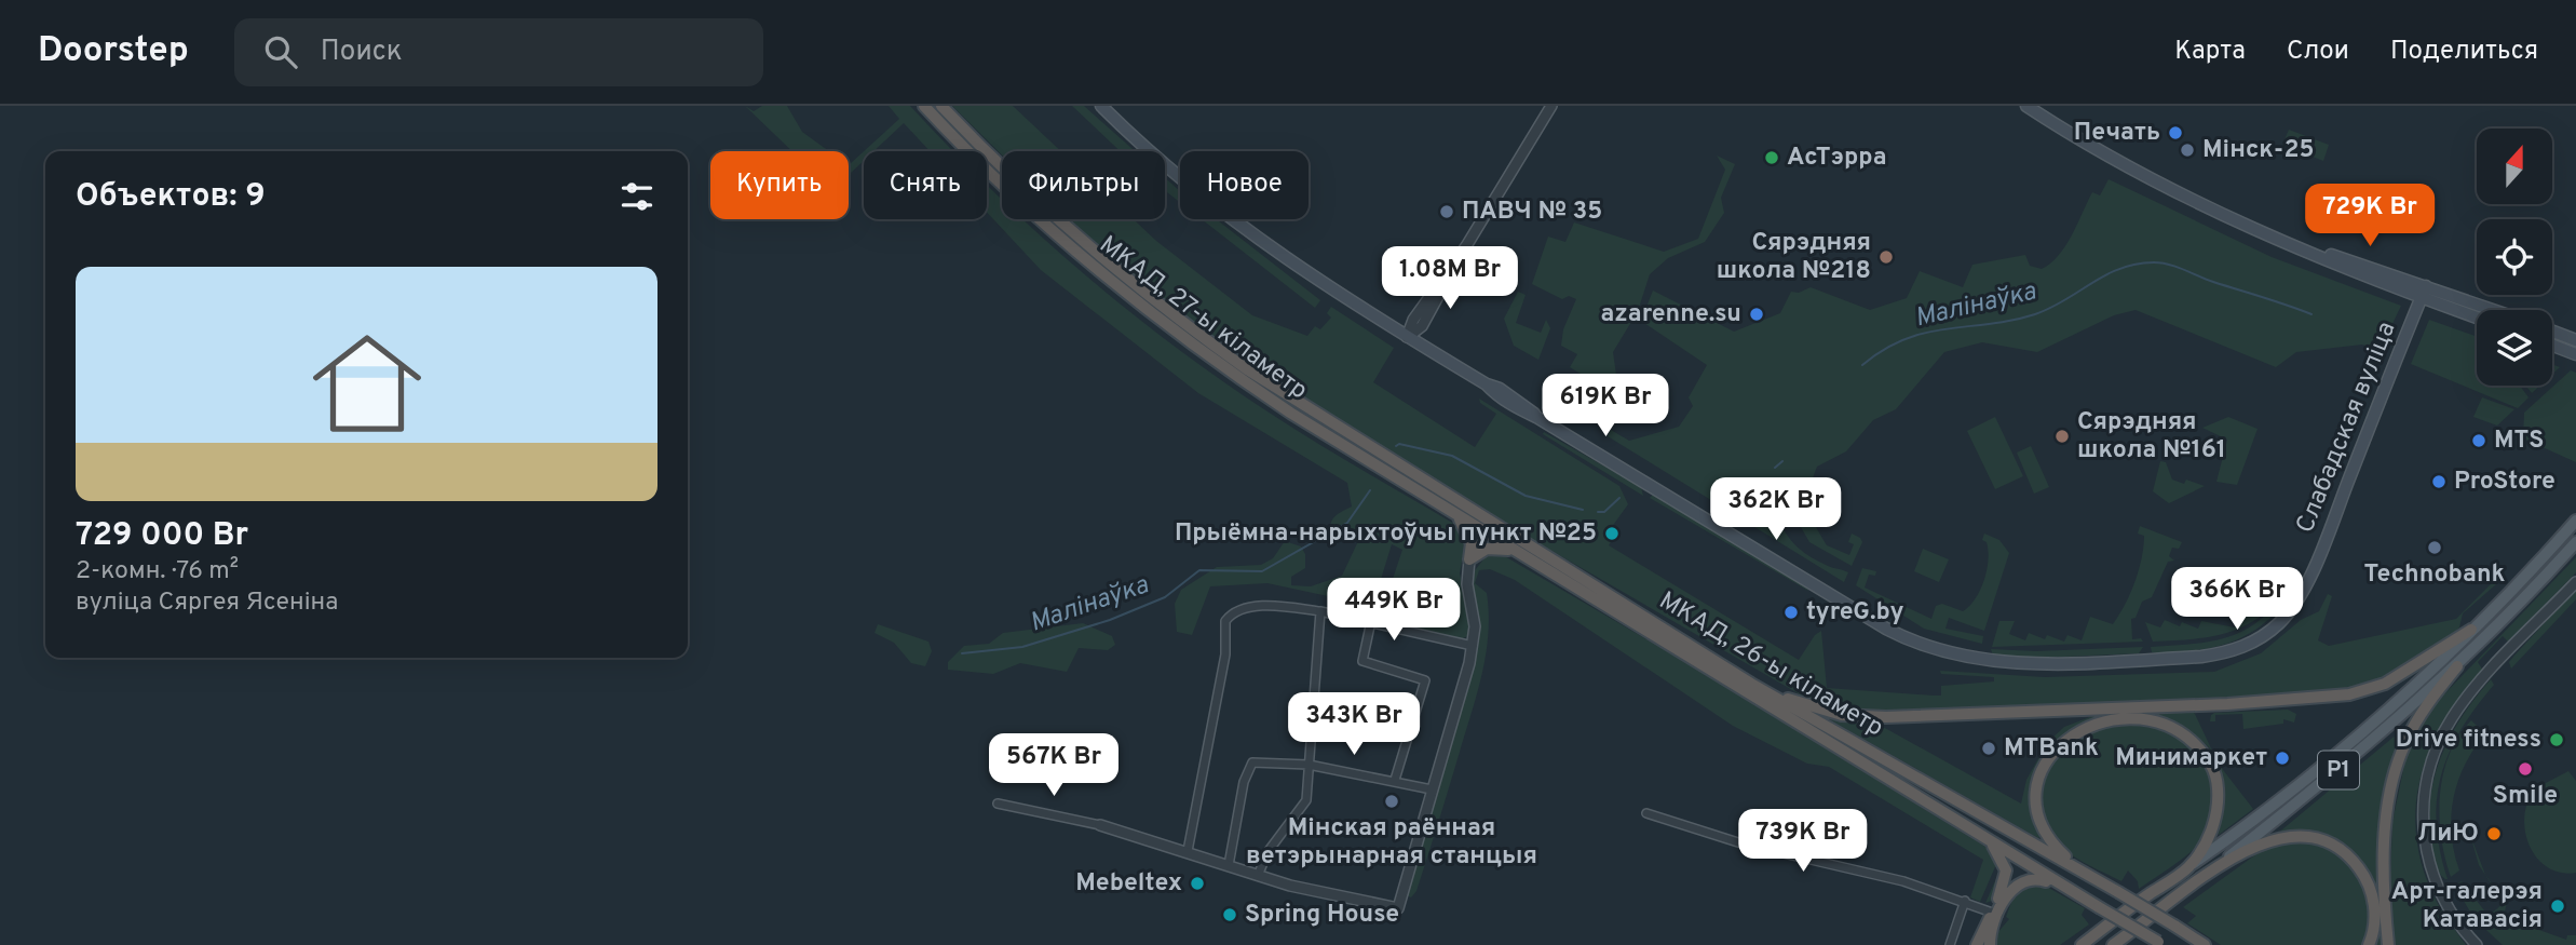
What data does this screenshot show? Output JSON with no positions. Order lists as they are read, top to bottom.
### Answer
{
  "streets": {
    "highway": ["МКАД, 27-ы кіламетр", "МКАД, 26-ы кіламетр", "Р1"],
    "main road": ["Слабадская вуліца"]
  },
  "crossings": [
    ["МКАД, 27-ы кіламетр", "МКАД, 26-ы кіламетр"]
  ],
  "water": ["Малінаўка"],
  "places": [
    "Печать",
    "Мінск-25",
    "АсТэрра",
    "ПАВЧ № 35",
    "Сярэдняя школа №218",
    "azarenne.su",
    "Сярэдняя школа №161",
    "MTS",
    "ProStore",
    "Прыёмна-нарыхтоўчы пункт №25",
    "Technobank",
    "tyreG.by",
    "Drive fitness",
    "MTBank",
    "Минимаркет",
    "Smile",
    "Мінская раённая ветэрынарная станцыя",
    "ЛиЮ",
    "Mebeltex",
    "Арт-галерэя Катавасія",
    "Spring House"
  ],
  "north": "top",
  "page": {
    "header": "Doorstep",
    "search": "Поиск",
    "nav": ["Карта", "Слои", "Поделиться"],
    "chip": [
      "Купить",
      "Снять",
      "Фильтры",
      "Новое"
    ],
    "heading": "Объектов: 9",
    "price": [
      "729K Br",
      "1.08M Br",
      "619K Br",
      "362K Br",
      "366K Br",
      "449K Br",
      "343K Br",
      "567K Br",
      "739K Br"
    ],
    "list": [
      {
        "name": "729 000 Br",
        "note": "2-комн. · 76 m² · вуліца Сяргея Ясеніна"
      }
    ]
  }
}
